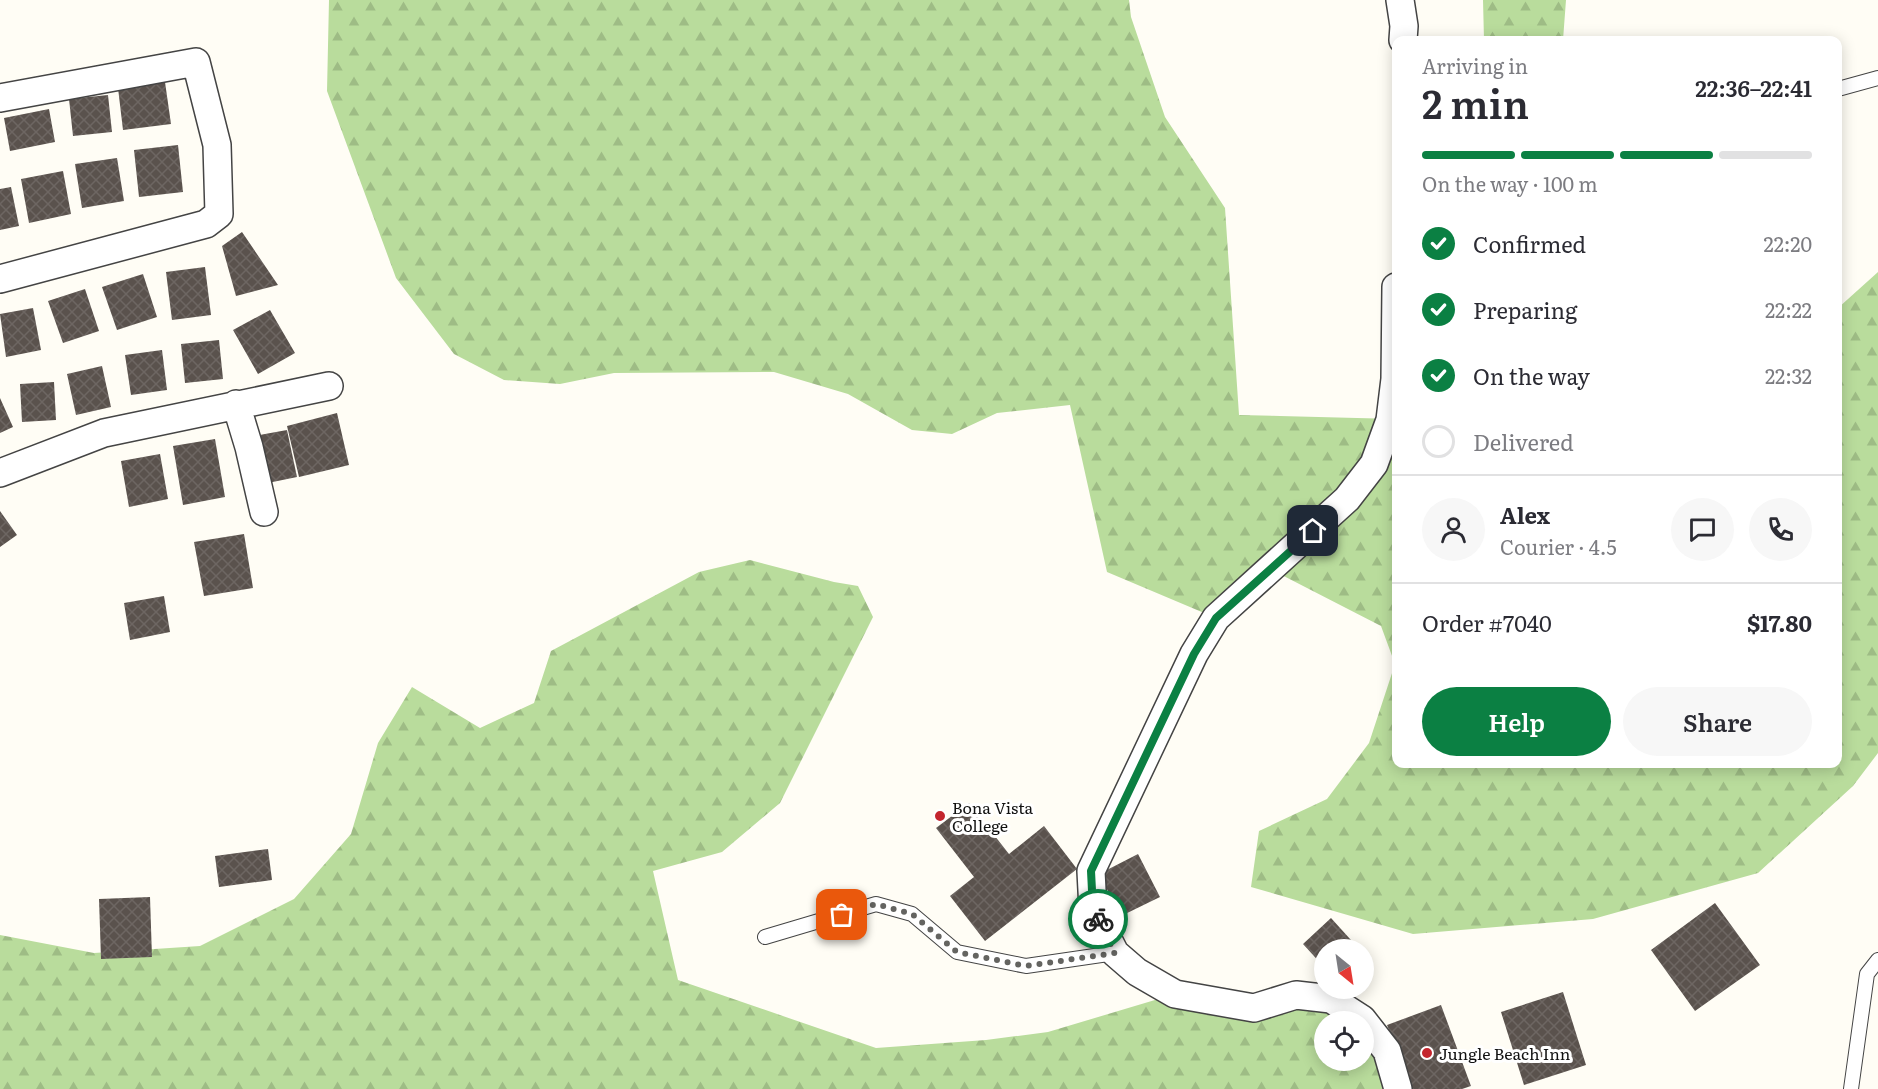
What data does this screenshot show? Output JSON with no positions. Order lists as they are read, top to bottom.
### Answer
{
  "places": ["Bona Vista College", "Jungle Beach Inn"],
  "north": "bottom right",
  "page": {
    "heading": ["2 min", "Arriving in", "22:36–22:41"],
    "panel": [
      "Alex",
      "Courier · 4.5",
      "Order #7040",
      "$17.80"
    ],
    "bar": "On the way · 100 m",
    "list": [
      ["Confirmed", "22:20"],
      ["Preparing", "22:22"],
      ["On the way", "22:32"],
      "Delivered"
    ],
    "buttons": ["Help", "Share"]
  }
}
